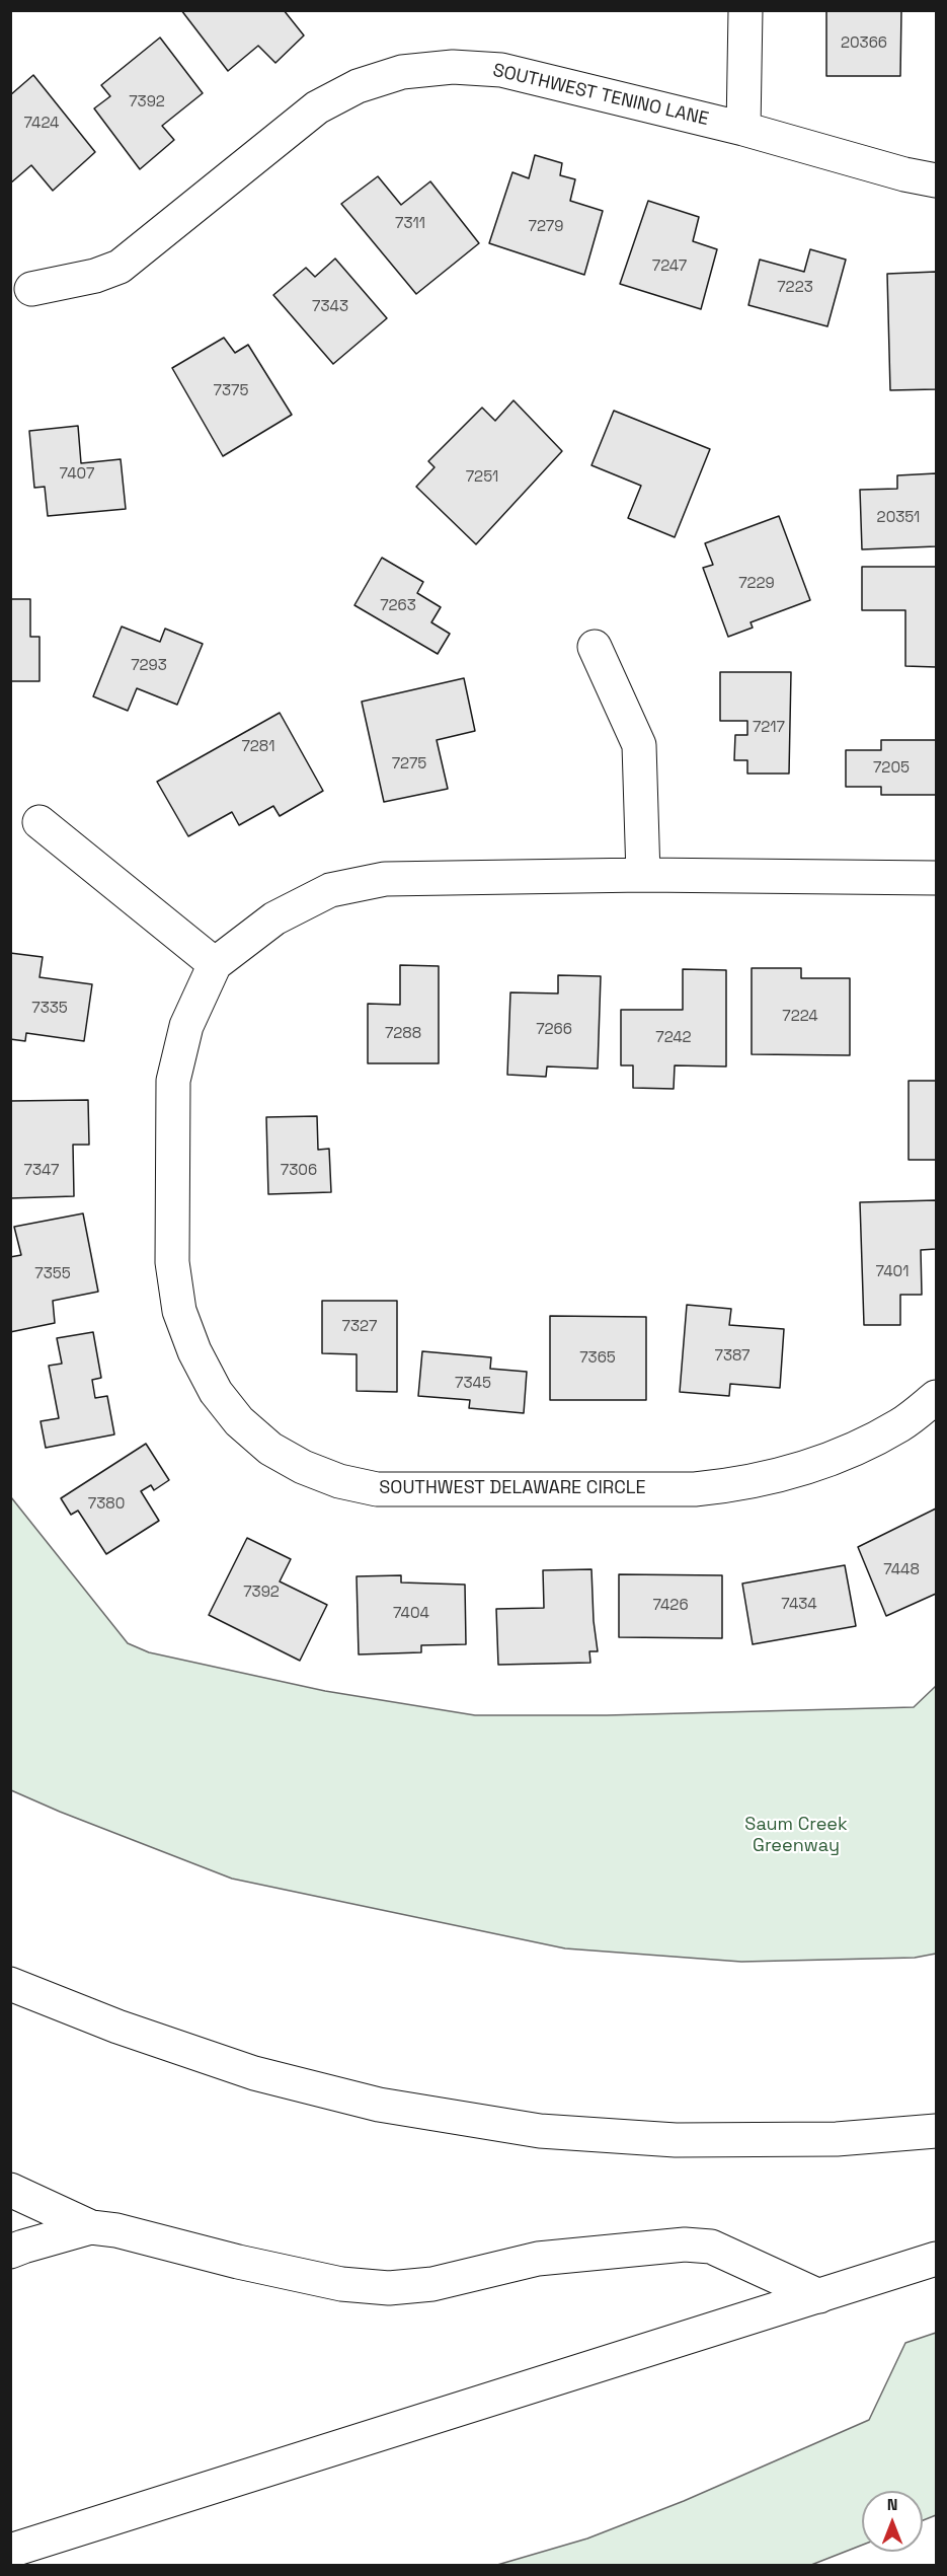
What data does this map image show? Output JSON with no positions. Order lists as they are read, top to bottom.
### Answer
{
  "streets": {
    "main road": ["SOUTHWEST TENINO LANE", "SOUTHWEST DELAWARE CIRCLE"]
  },
  "parks": ["Saum Creek Greenway"],
  "house_numbers": [
    "20366",
    "7392",
    "7424",
    "7311",
    "7279",
    "7247",
    "7223",
    "7343",
    "7375",
    "7407",
    "7251",
    "20351",
    "7229",
    "7263",
    "7293",
    "7217",
    "7281",
    "7275",
    "7205",
    "7335",
    "7224",
    "7266",
    "7288",
    "7242",
    "7347",
    "7306",
    "7401",
    "7355",
    "7327",
    "7387",
    "7365",
    "7345",
    "7380",
    "7448",
    "7392",
    "7434",
    "7426",
    "7404"
  ],
  "north": "top"
}
